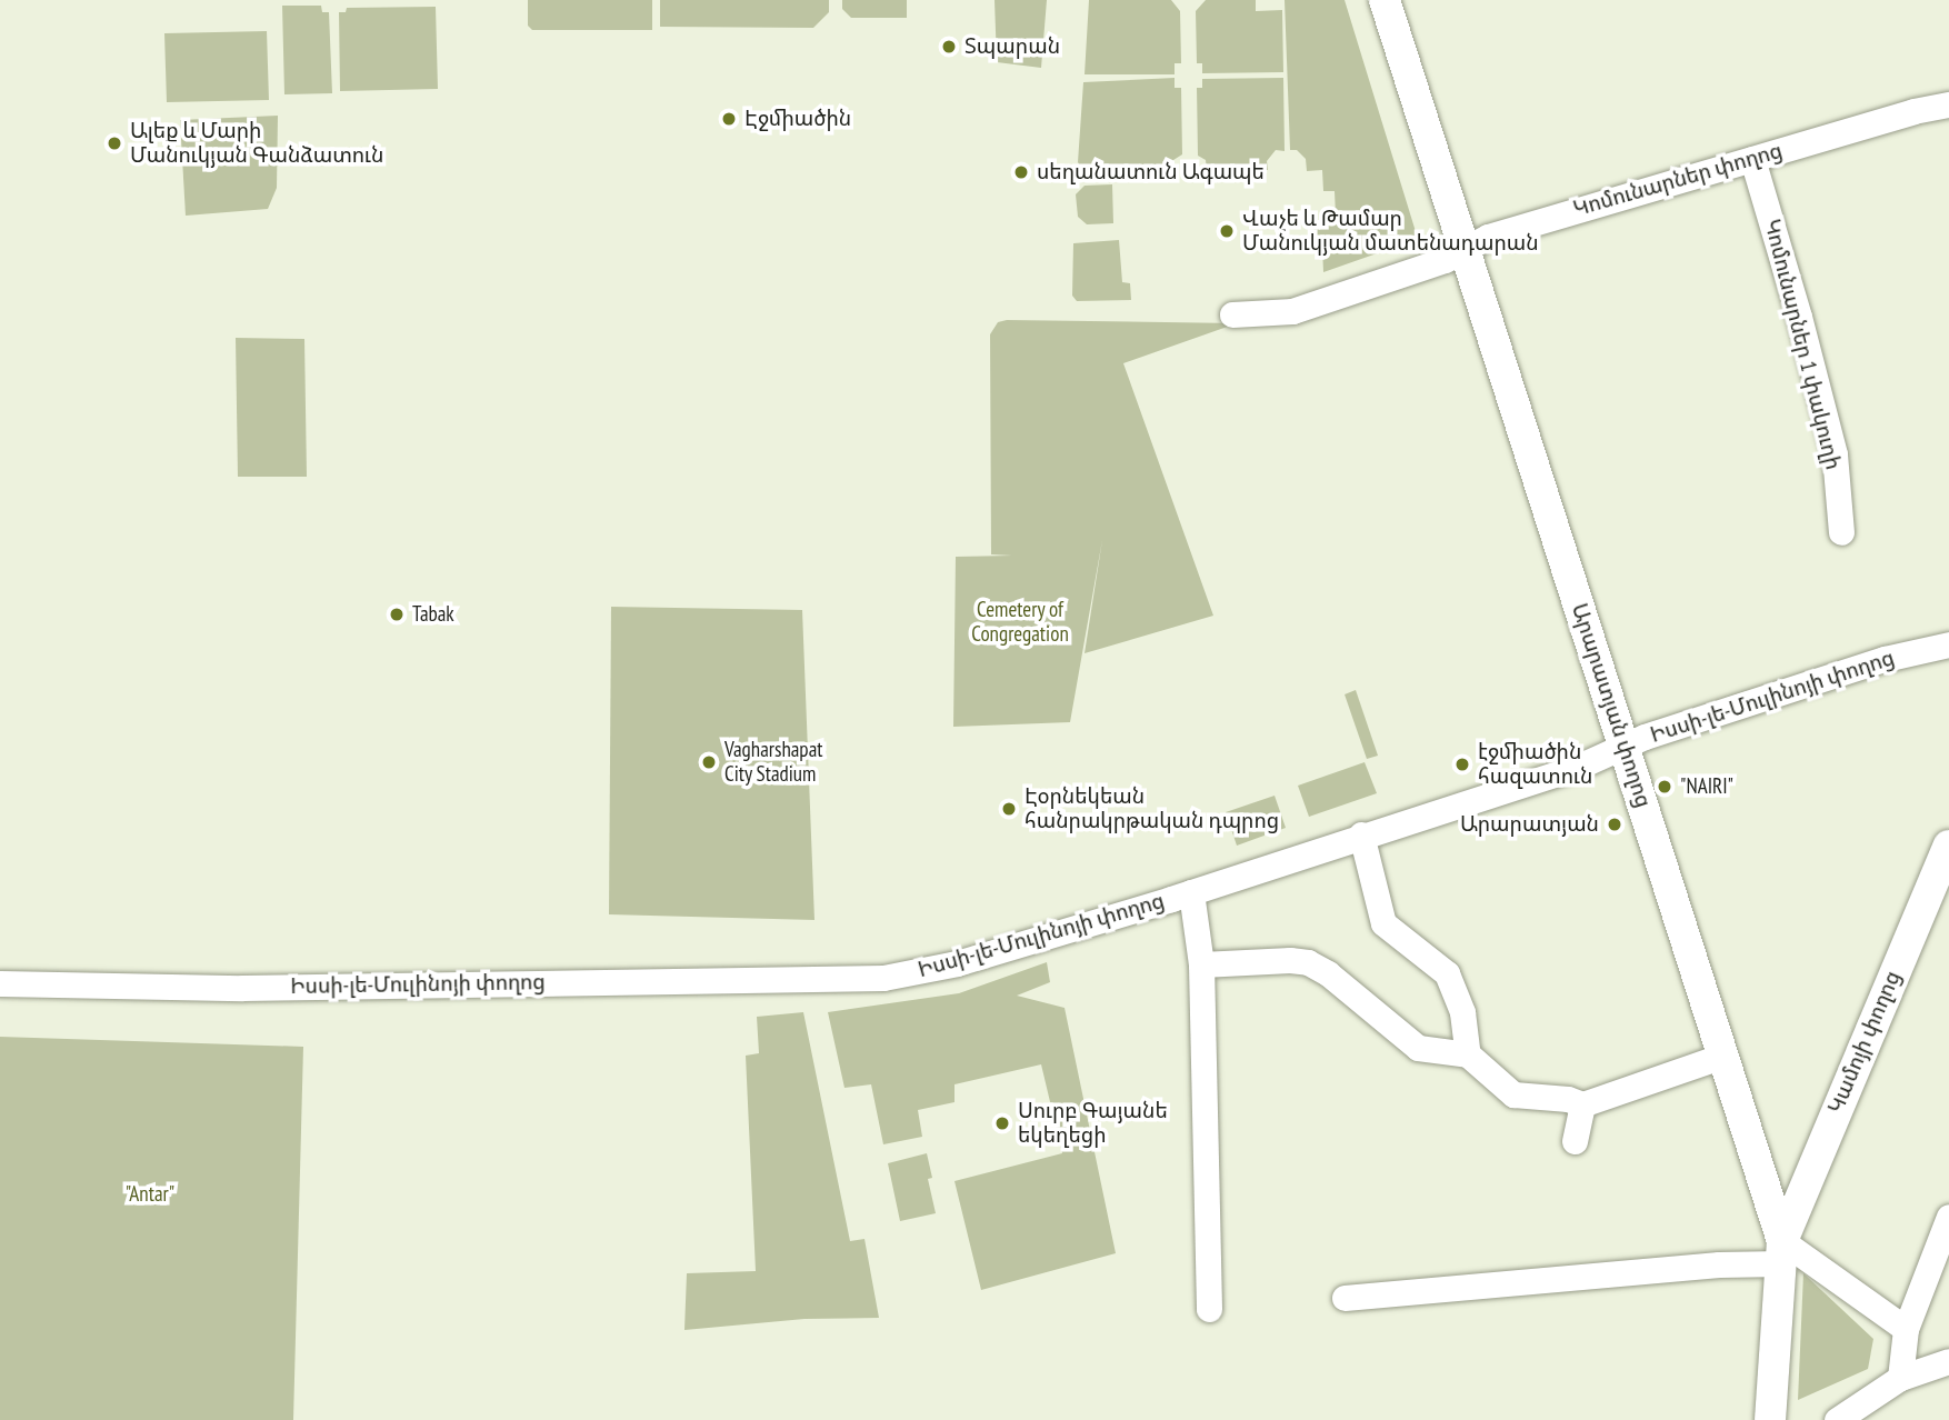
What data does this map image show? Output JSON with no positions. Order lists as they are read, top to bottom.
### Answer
{
  "streets": {
    "main road": ["Արարատյան փողոց", "Կամոյի փողոց"],
    "street": ["Կոմունարներ փողոց", "Կոմունարներ 1 փակուղի", "Իսսի-լե-Մուլինոյի փողոց"]
  },
  "crossings": [
    ["Կոմունարներ փողոց", "Կոմունարներ 1 փակուղի"],
    ["Կոմունարներ փողոց", "Արարատյան փողոց"],
    ["Իսսի-լե-Մուլինոյի փողոց", "Արարատյան փողոց"],
    ["Արարատյան փողոց", "Կամոյի փողոց"]
  ],
  "parks": ["Cemetery of Congregation", "\"Antar\""],
  "places": [
    "Տպարան",
    "Էջմիածին",
    "Ալեք և Մարի Մանուկյան Գանձատուն",
    "սեղանատուն Ագապե",
    "Վաչե և Թամար Մանուկյան մատենադարան",
    "Tabak",
    "Vagharshapat City Stadium",
    "էջմիածին հազատուն",
    "\"NAIRI\"",
    "Էօրնեկեան հանրակրթական դպրոց",
    "Արարատյան",
    "Սուրբ Գայանե եկեղեցի"
  ]
}
